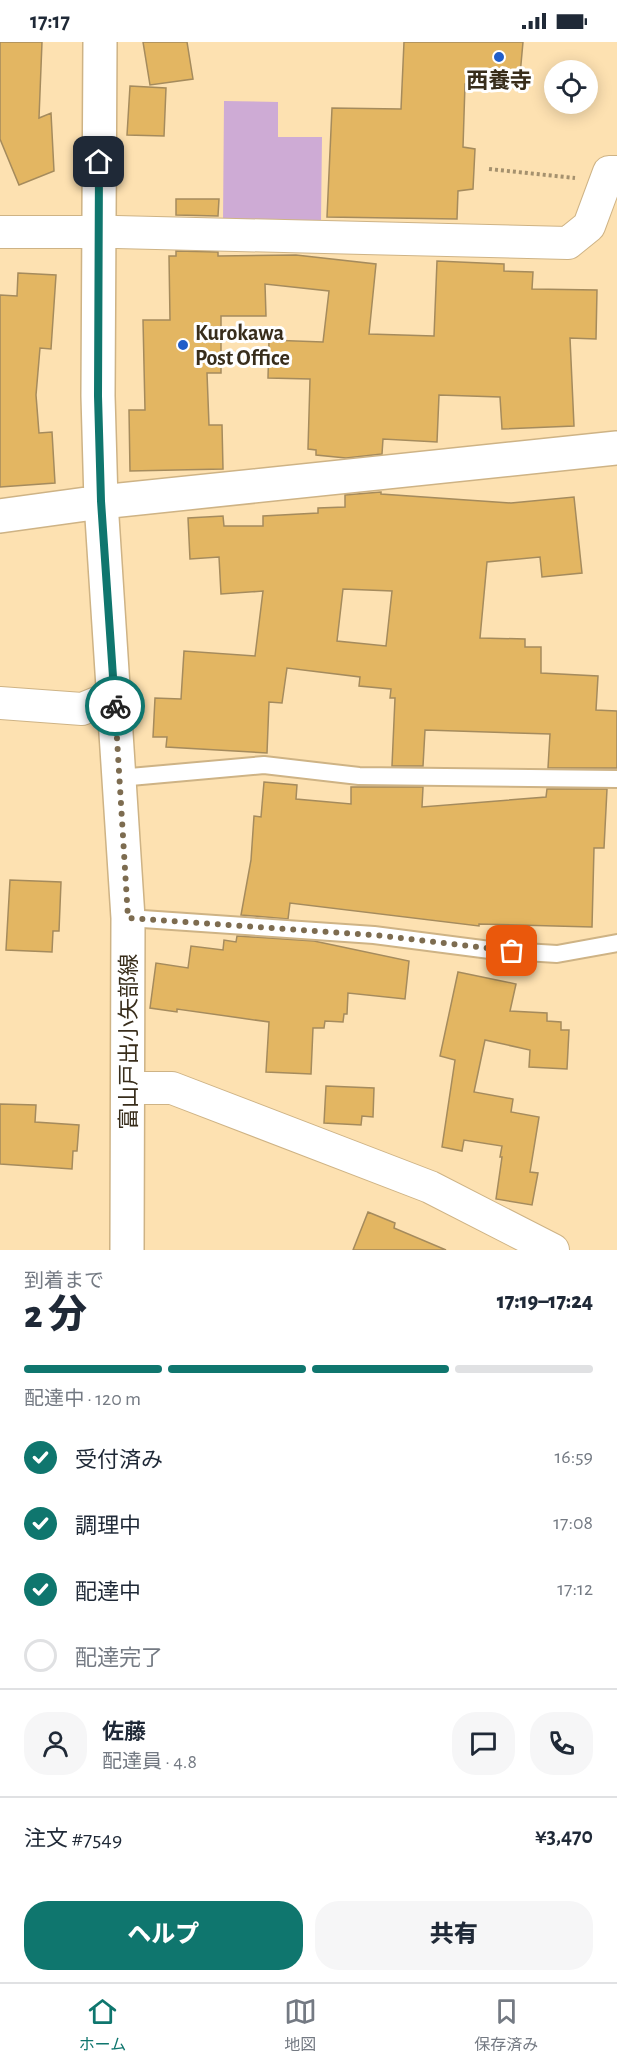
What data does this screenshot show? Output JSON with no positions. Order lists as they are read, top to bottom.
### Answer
{
  "streets": {
    "main road": ["富山戸出小矢部線"]
  },
  "places": ["西養寺", "Kurokawa Post Office"],
  "page": {
    "status": "17:17",
    "heading": ["2 分", "到着まで", "17:19–17:24"],
    "panel": [
      "佐藤",
      "配達員 · 4.8",
      "注文 #7549",
      "¥3,470"
    ],
    "bar": "配達中 · 120 m",
    "list": [
      ["受付済み", "16:59"],
      ["調理中", "17:08"],
      ["配達中", "17:12"],
      "配達完了"
    ],
    "buttons": ["ヘルプ", "共有"],
    "tabs": ["ホーム", "地図", "保存済み"]
  }
}
